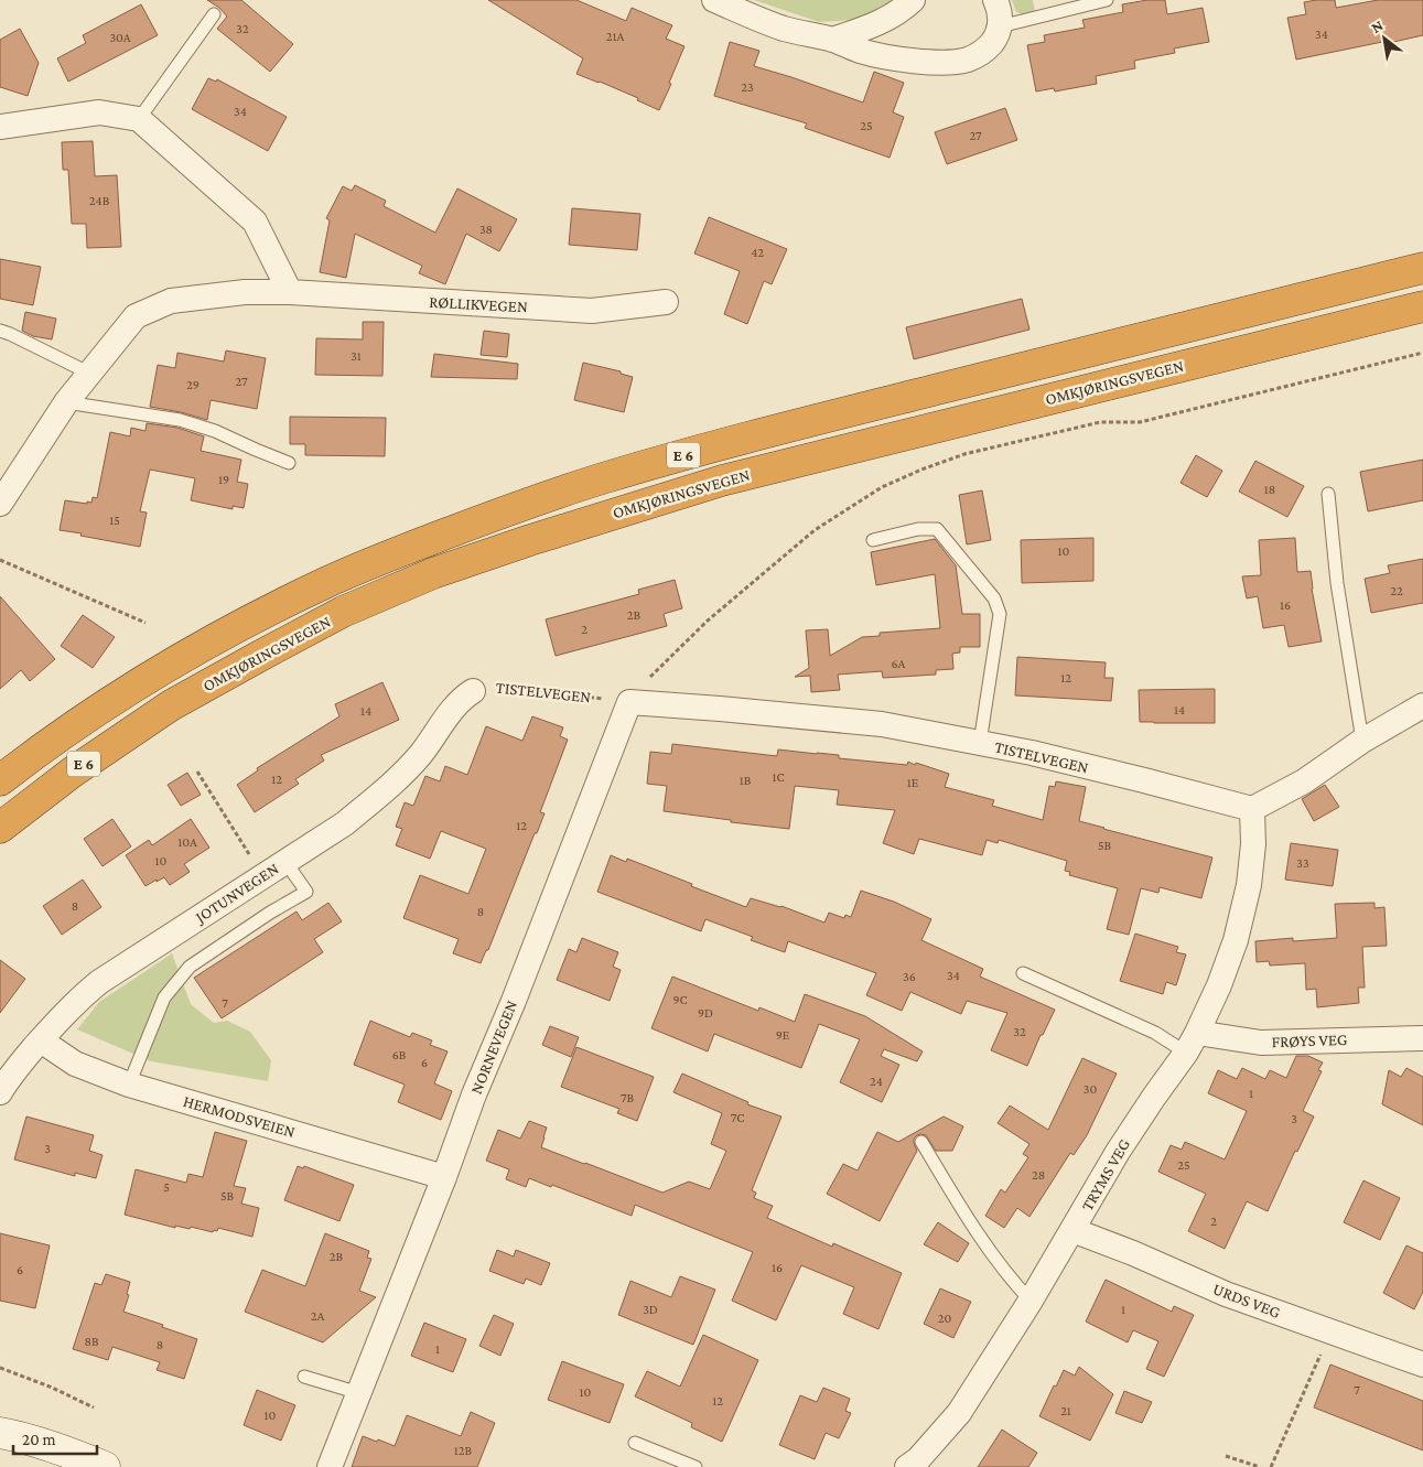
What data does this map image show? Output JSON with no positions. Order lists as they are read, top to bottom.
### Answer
{
  "streets": {
    "highway": ["OMKJØRINGSVEGEN", "E 6"],
    "street": [
      "RØLLIKVEGEN",
      "TISTELVEGEN",
      "JOTUNVEGEN",
      "FRØYS VEG",
      "NORNEVEGEN",
      "HERMODSVEIEN",
      "TRYMS VEG",
      "URDS VEG"
    ]
  },
  "crossings": [
    ["TISTELVEGEN", "JOTUNVEGEN"],
    ["TISTELVEGEN", "NORNEVEGEN"],
    ["TISTELVEGEN", "TRYMS VEG"],
    ["JOTUNVEGEN", "HERMODSVEIEN"],
    ["FRØYS VEG", "TRYMS VEG"],
    ["NORNEVEGEN", "HERMODSVEIEN"],
    ["TRYMS VEG", "URDS VEG"]
  ],
  "house_numbers": [
    "32",
    "34",
    "21A",
    "30A",
    "23",
    "34",
    "25",
    "27",
    "24B",
    "38",
    "42",
    "31",
    "27",
    "29",
    "19",
    "18",
    "15",
    "10",
    "22",
    "16",
    "2B",
    "2",
    "6A",
    "12",
    "14",
    "14",
    "1C",
    "12",
    "1B",
    "1E",
    "12",
    "10A",
    "5B",
    "10",
    "33",
    "8",
    "8",
    "34",
    "36",
    "9C",
    "7",
    "9D",
    "32",
    "9E",
    "6B",
    "6",
    "24",
    "30",
    "1",
    "7B",
    "7C",
    "3",
    "3",
    "25",
    "28",
    "5",
    "5B",
    "2",
    "2B",
    "16",
    "6",
    "3D",
    "1",
    "2A",
    "20",
    "8B",
    "8",
    "1",
    "7",
    "10",
    "12",
    "21",
    "10",
    "12B"
  ],
  "scale_bar": "20 m",
  "north": "top left"
}
